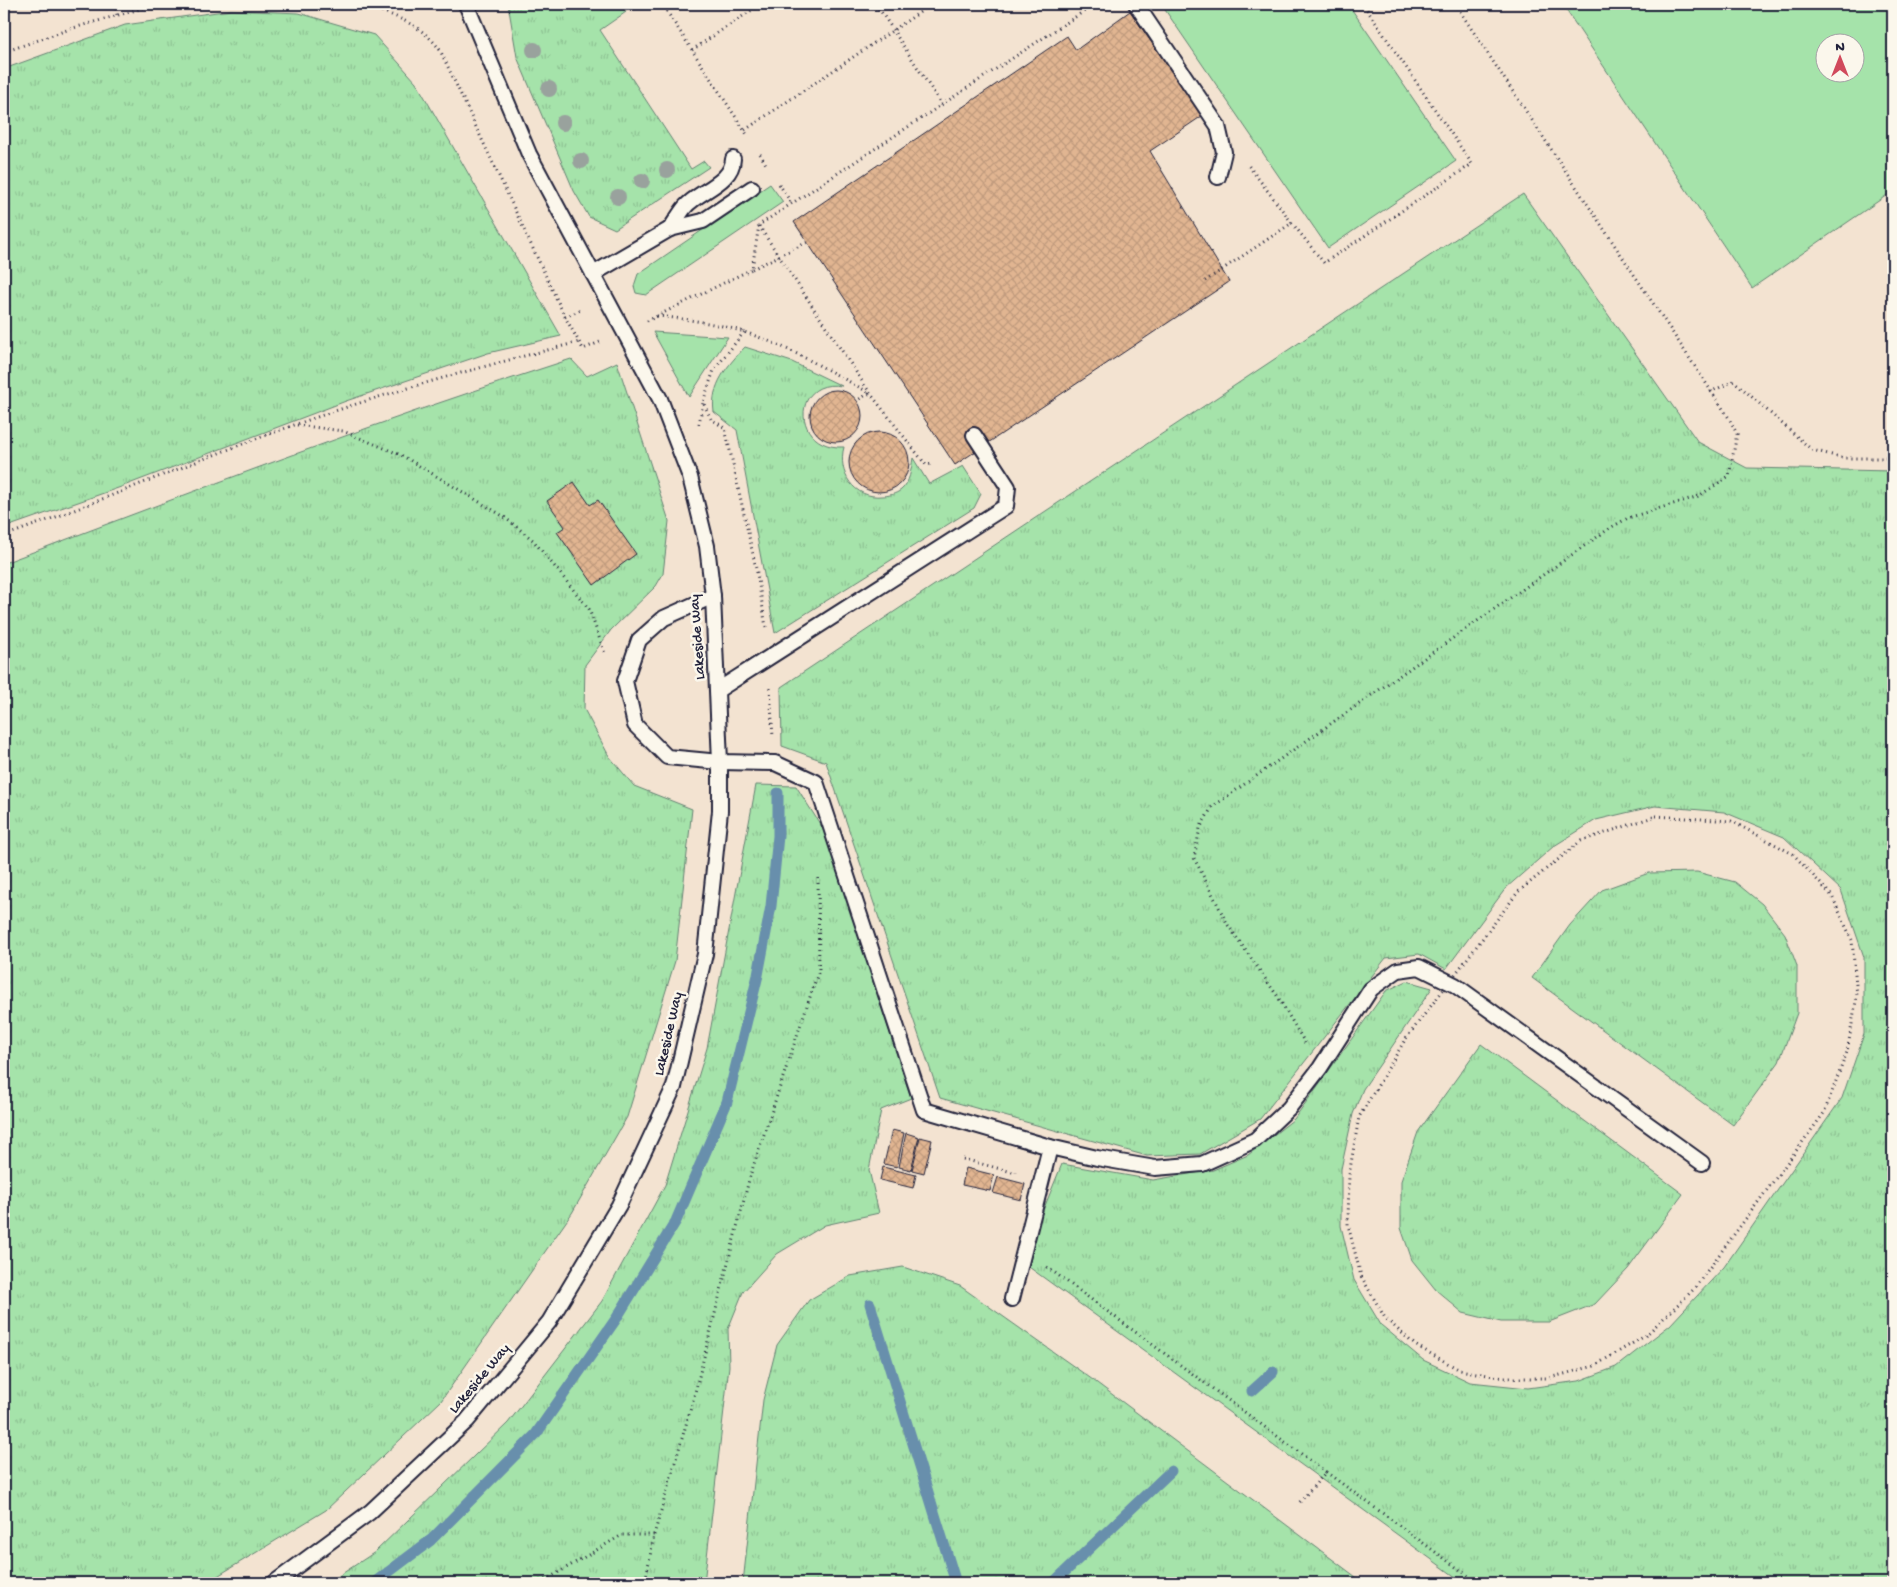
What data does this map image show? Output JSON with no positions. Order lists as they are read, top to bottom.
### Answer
{
  "streets": {
    "lane": ["Lakeside Way"]
  },
  "north": "top"
}
